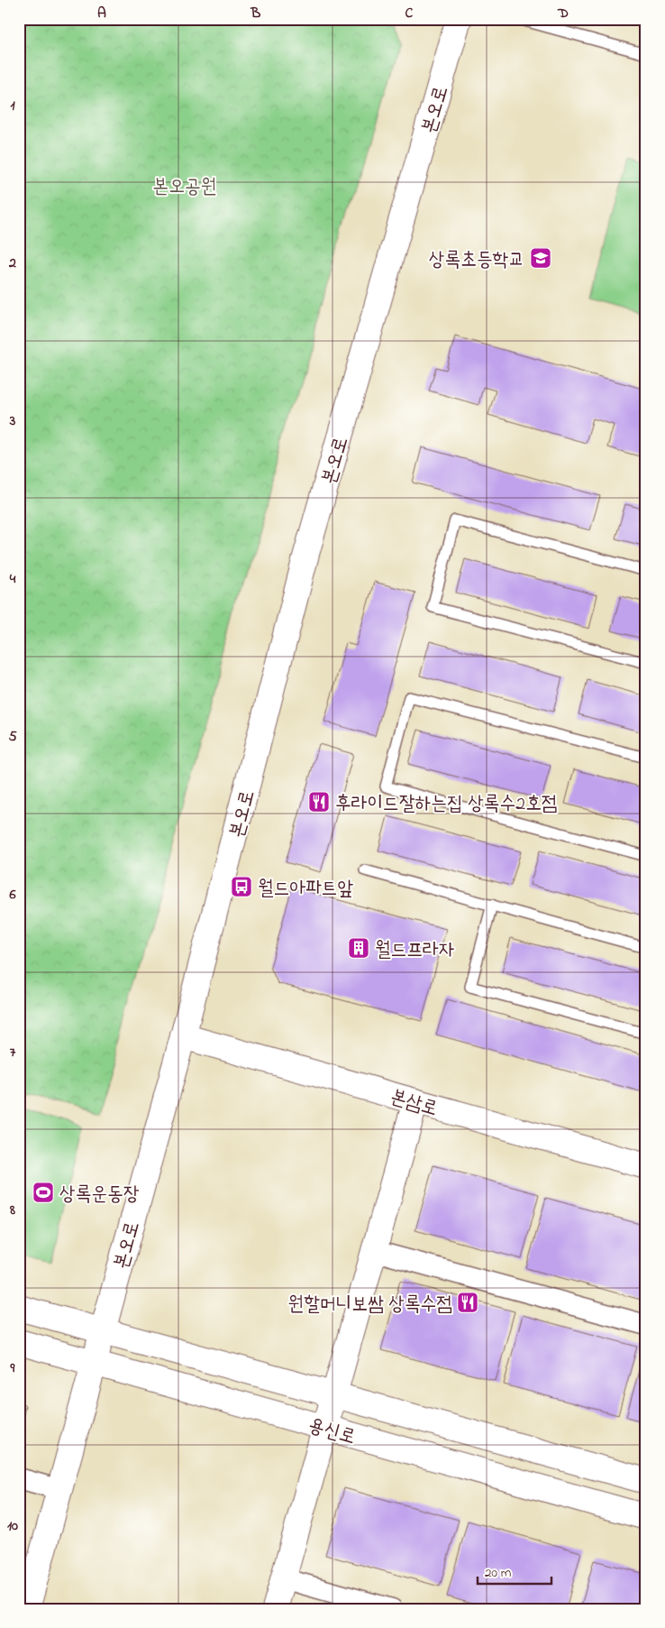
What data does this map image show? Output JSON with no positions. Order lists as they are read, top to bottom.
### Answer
{
  "streets": {
    "street": ["본오로", "본삼로", "용신로"]
  },
  "crossings": [
    ["본오로", "본삼로"],
    ["본오로", "용신로"]
  ],
  "parks": ["본오공원"],
  "places": {
    "school or university": ["상록초등학교"],
    "restaurant": ["후라이드잘하는집 상록수2호점", "원할머니보쌈 상록수점"],
    "bus stop": ["월드아파트앞"],
    "building": ["월드프라자"],
    "sports": ["상록운동장"]
  },
  "scale_bar": "20 m",
  "grid": {
    "columns": [
      "A",
      "B",
      "C",
      "D"
    ],
    "rows": [
      "1",
      "2",
      "3",
      "4",
      "5",
      "6",
      "7",
      "8",
      "9",
      "10"
    ]
  }
}
